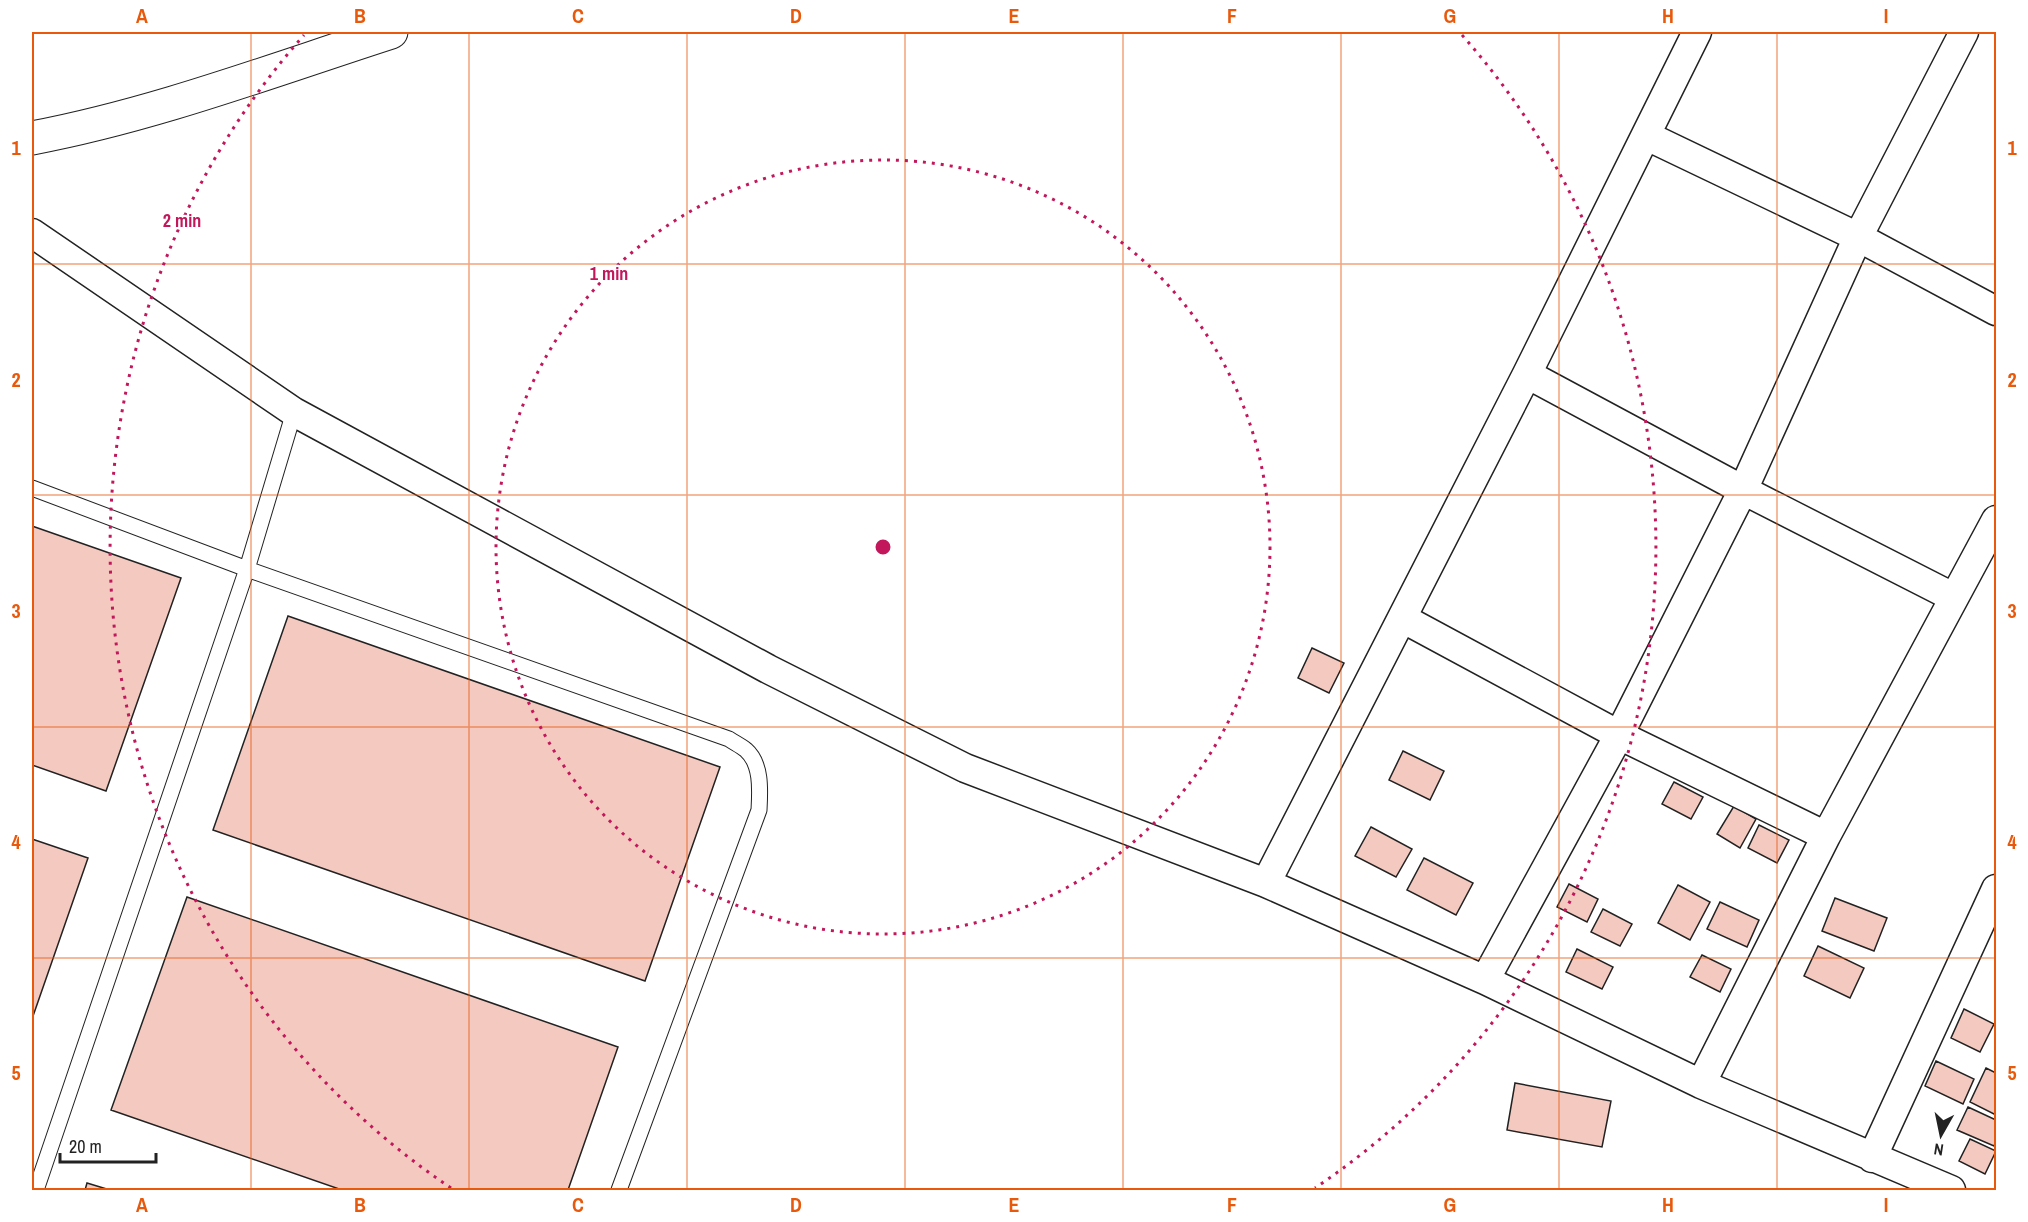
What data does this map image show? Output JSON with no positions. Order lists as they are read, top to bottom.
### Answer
{
  "scale_bar": "20 m",
  "north": "bottom",
  "grid": {
    "columns": [
      "A",
      "B",
      "C",
      "D",
      "E",
      "F",
      "G",
      "H",
      "I"
    ],
    "rows": [
      "1",
      "2",
      "3",
      "4",
      "5"
    ]
  },
  "rings": ["2 min", "1 min"]
}
